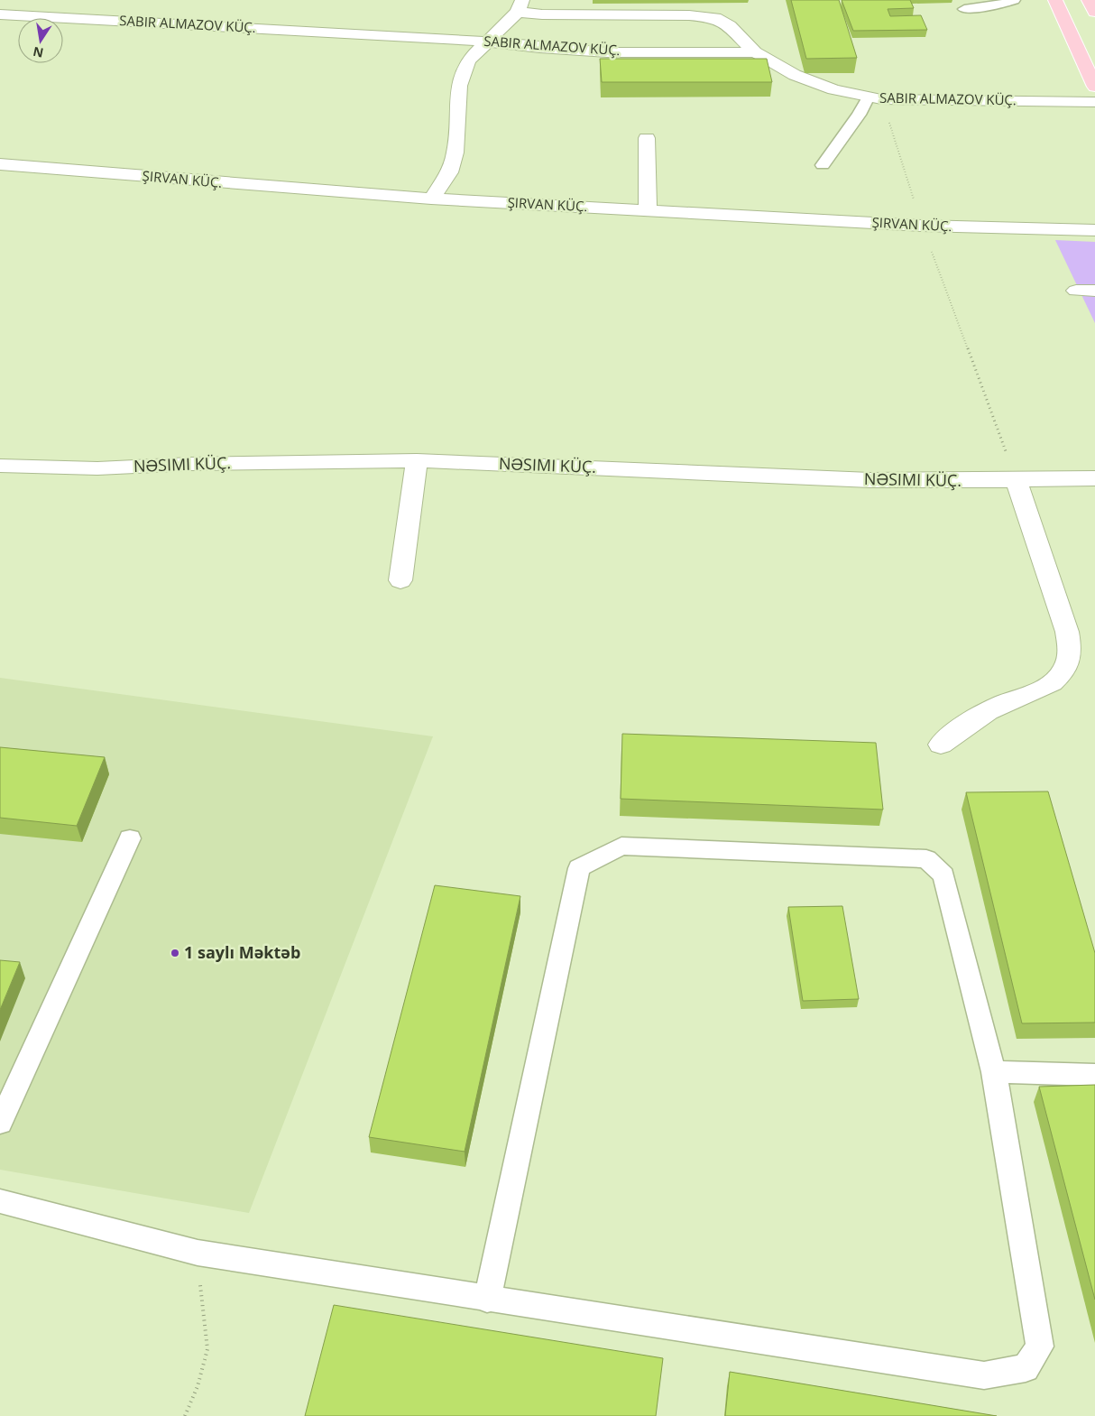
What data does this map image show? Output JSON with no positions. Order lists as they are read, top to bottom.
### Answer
{
  "streets": {
    "street": ["SABIR ALMAZOV KÜÇ.", "ŞIRVAN KÜÇ.", "NƏSIMI KÜÇ."]
  },
  "places": ["1 saylı Məktəb"],
  "north": "bottom"
}
